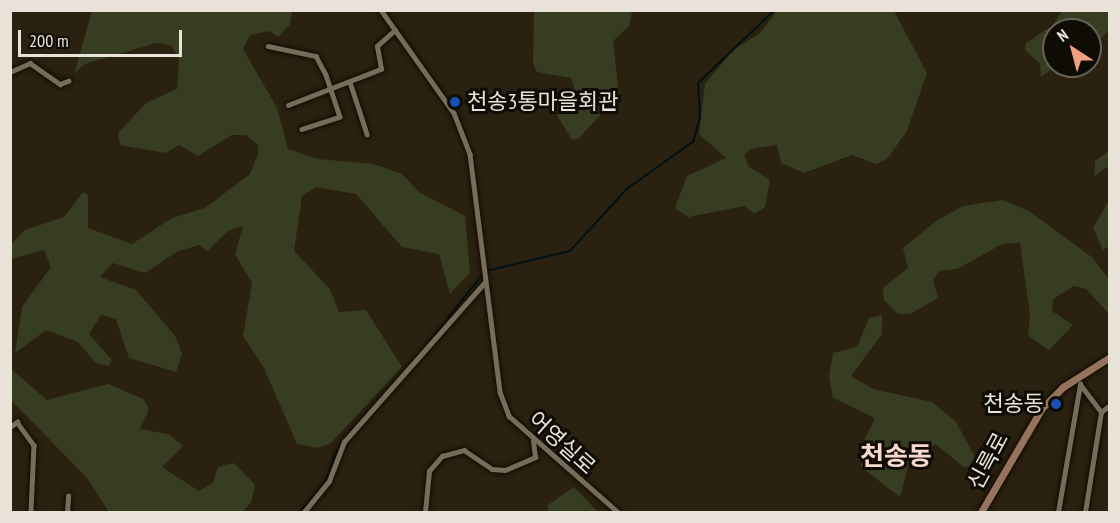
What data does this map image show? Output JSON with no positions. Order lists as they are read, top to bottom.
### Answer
{
  "streets": {
    "main road": ["신륵로"],
    "street": ["어영실로"]
  },
  "districts": ["천송동"],
  "places": ["천송3통마을회관", "천송동"],
  "scale_bar": "200 m",
  "north": "top left"
}
